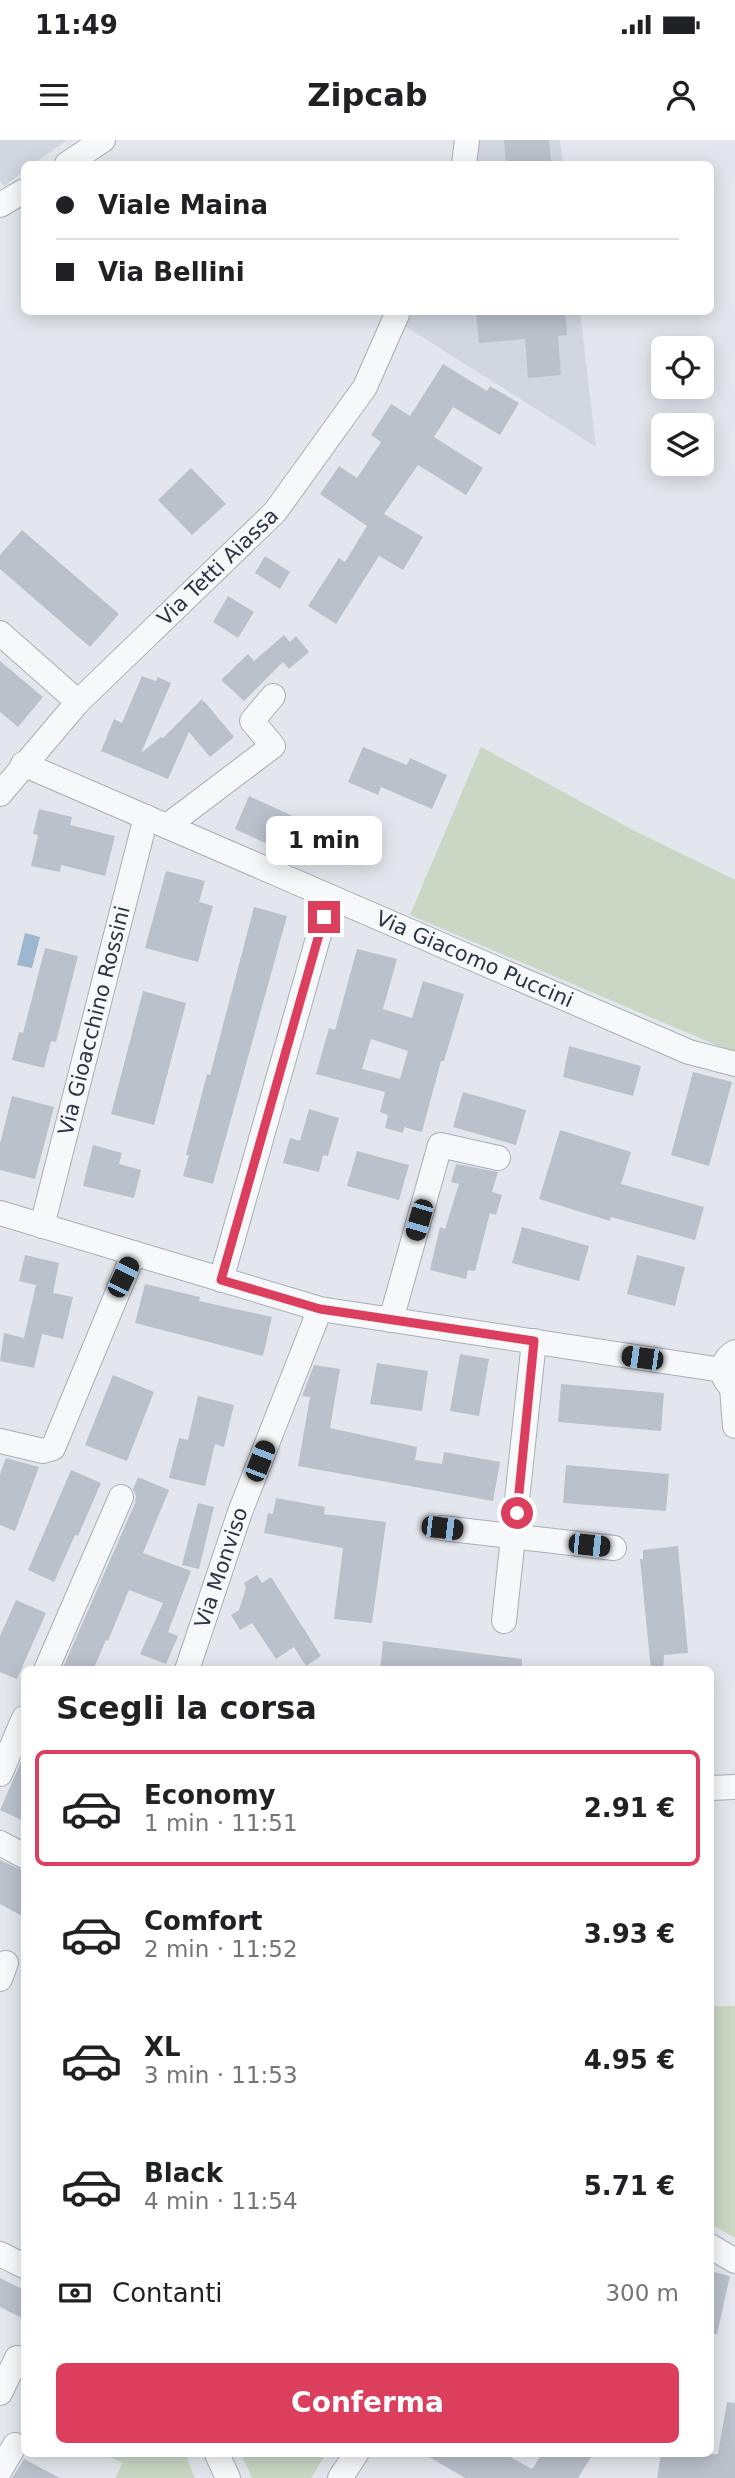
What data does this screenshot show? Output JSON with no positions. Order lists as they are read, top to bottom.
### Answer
{
  "streets": {
    "street": [
      "Via Tetti Aiassa",
      "Via Giacomo Puccini",
      "Via Gioacchino Rossini",
      "Via Monviso"
    ]
  },
  "crossings": [
    ["Via Tetti Aiassa", "Via Giacomo Puccini"],
    ["Via Giacomo Puccini", "Via Gioacchino Rossini"]
  ],
  "page": {
    "status": "11:49",
    "header": "Zipcab",
    "banner": ["Viale Maina", "Via Bellini"],
    "bubble": "1 min",
    "heading": "Scegli la corsa",
    "list": [
      {
        "name": "Economy",
        "note": "1 min · 11:51",
        "value": "2.91 €"
      },
      {
        "name": "Comfort",
        "note": "2 min · 11:52",
        "value": "3.93 €"
      },
      {
        "name": "XL",
        "note": "3 min · 11:53",
        "value": "4.95 €"
      },
      {
        "name": "Black",
        "note": "4 min · 11:54",
        "value": "5.71 €"
      }
    ],
    "pay": ["Contanti", "300 m"],
    "buttons": "Conferma"
  }
}
